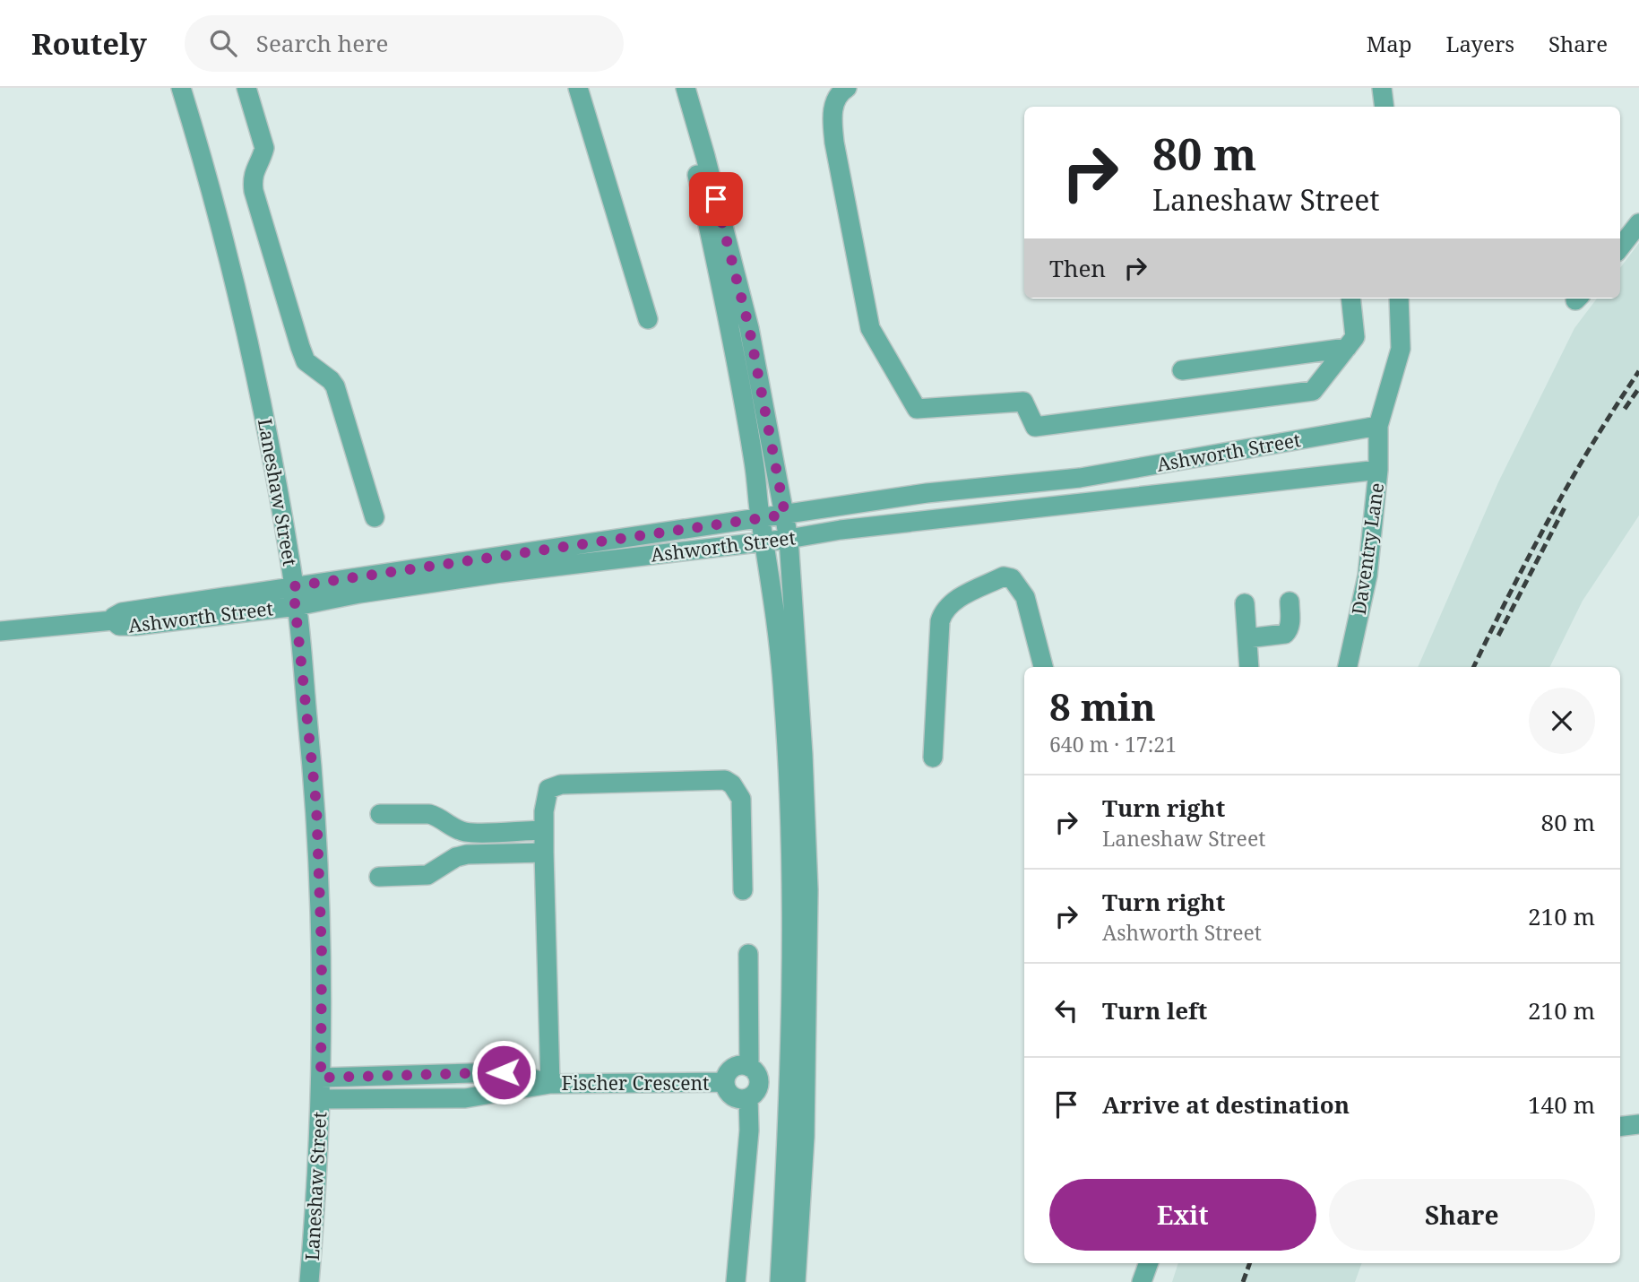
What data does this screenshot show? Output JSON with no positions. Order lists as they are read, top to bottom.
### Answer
{
  "streets": {
    "street": [
      "Ashworth Street",
      "Laneshaw Street",
      "Daventry Lane",
      "Fischer Crescent"
    ]
  },
  "crossings": [
    ["Ashworth Street", "Laneshaw Street"],
    ["Ashworth Street", "Daventry Lane"],
    ["Laneshaw Street", "Fischer Crescent"]
  ],
  "page": {
    "header": "Routely",
    "search": "Search here",
    "nav": ["Map", "Layers", "Share"],
    "turn": ["80 m", "Laneshaw Street"],
    "then": "Then",
    "heading": ["8 min", "640 m · 17:21"],
    "list": [
      {
        "name": "Turn right",
        "note": "Laneshaw Street",
        "value": "80 m"
      },
      {
        "name": "Turn right",
        "note": "Ashworth Street",
        "value": "210 m"
      },
      {
        "name": "Turn left",
        "value": "210 m"
      },
      {
        "name": "Arrive at destination",
        "value": "140 m"
      }
    ],
    "buttons": ["Exit", "Share"]
  }
}
